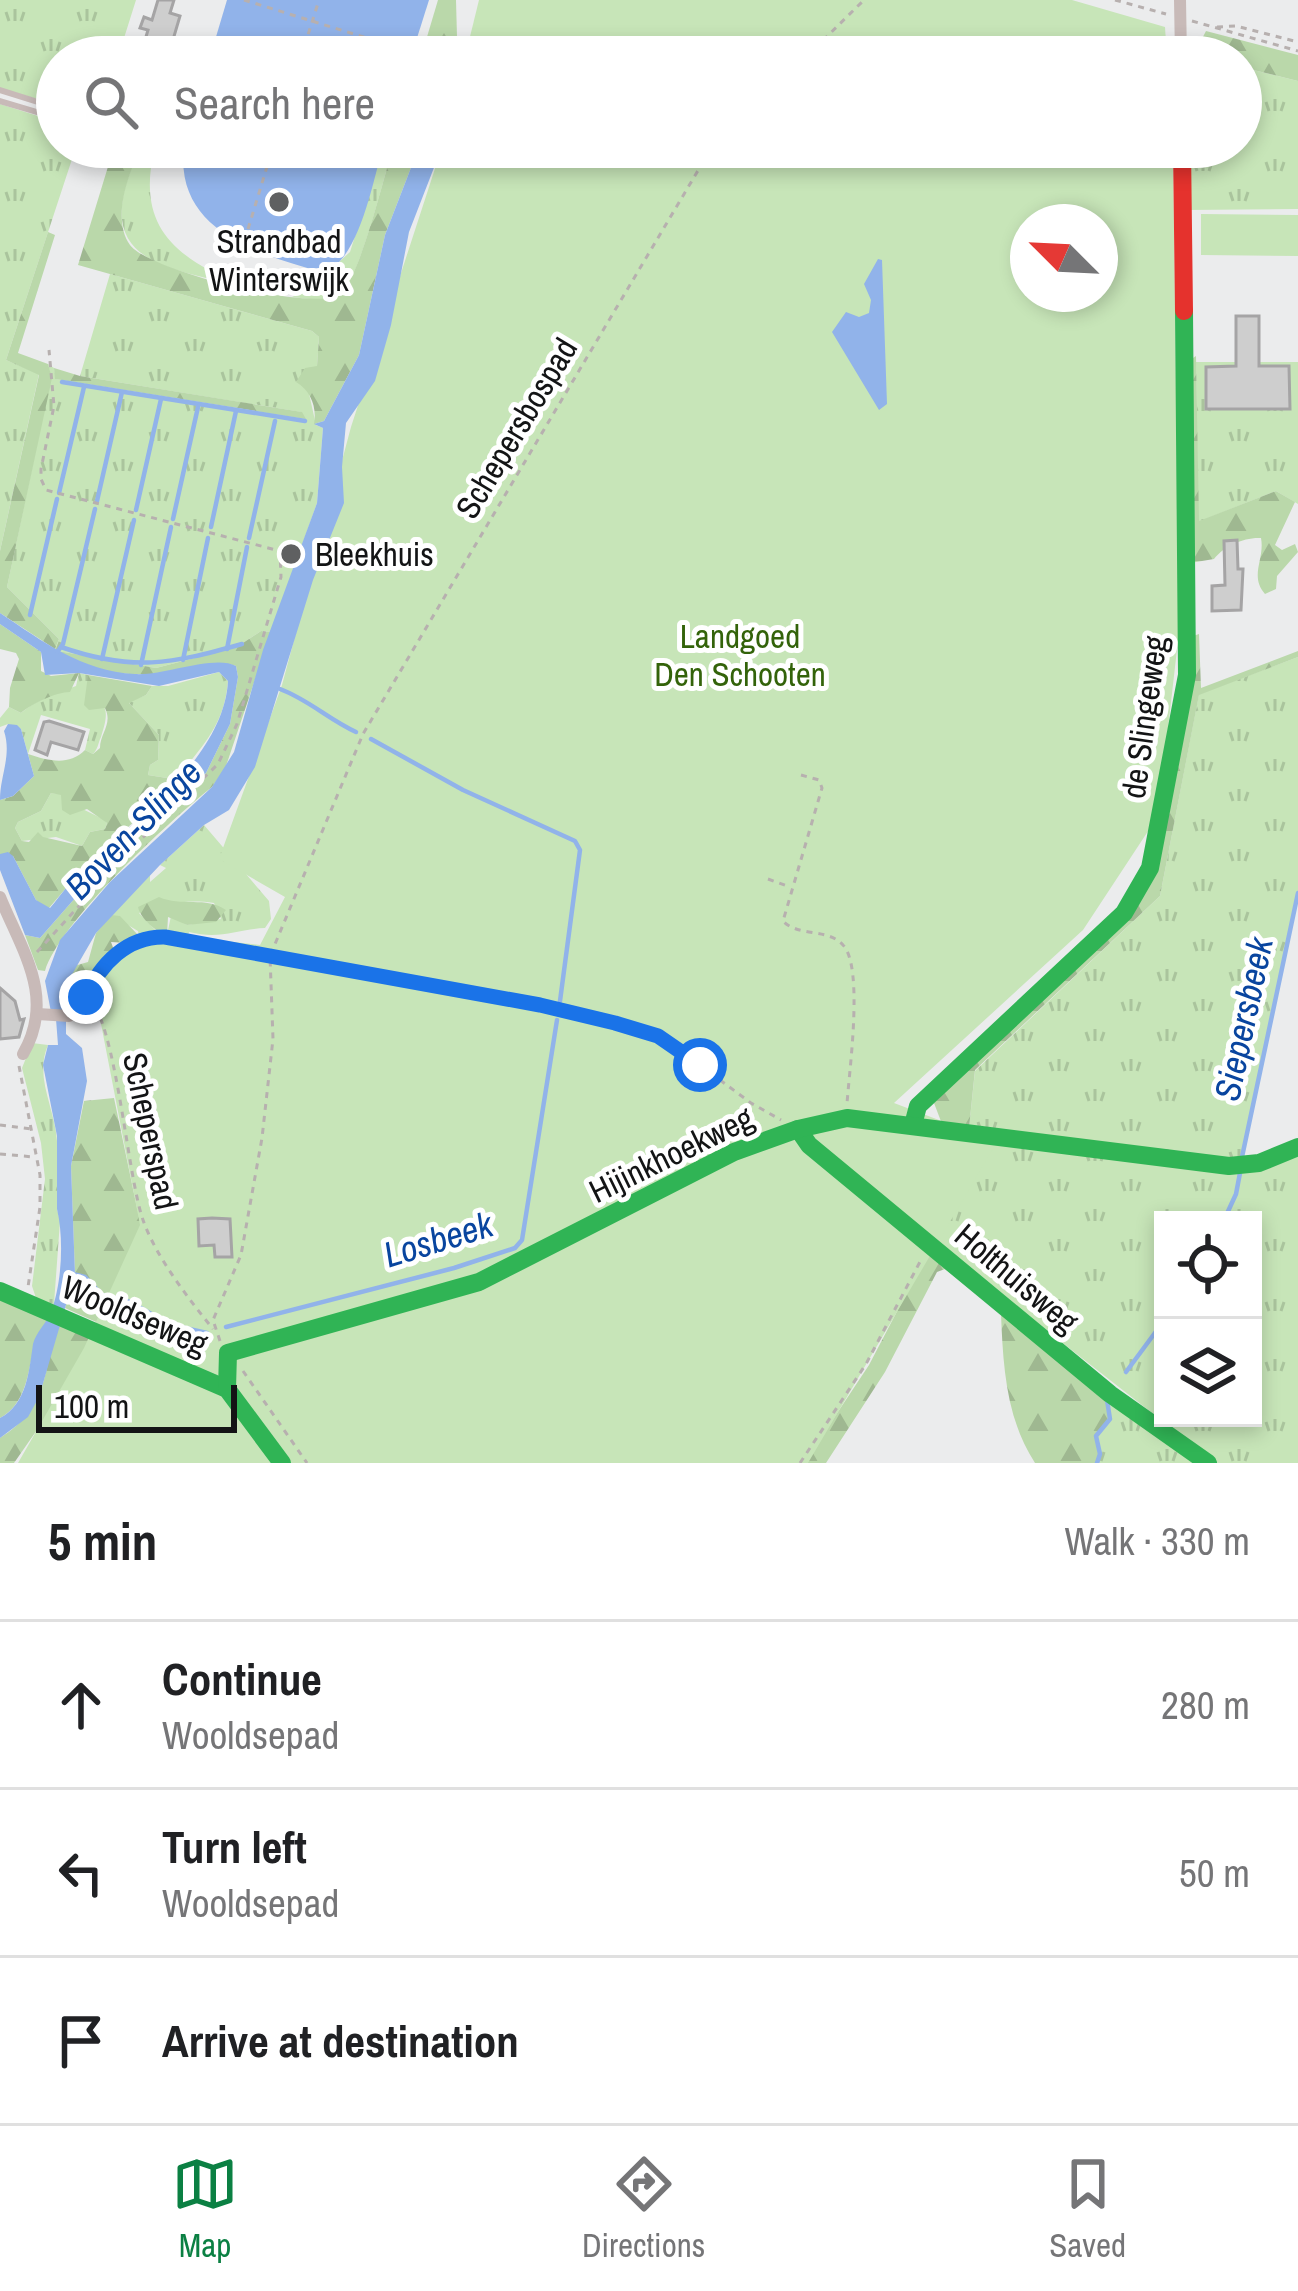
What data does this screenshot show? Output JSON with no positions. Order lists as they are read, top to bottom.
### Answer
{
  "streets": {
    "street": [
      "de Slingeweg",
      "Hijinkhoekweg",
      "Holthuisweg",
      "Wooldseweg"
    ],
    "path": ["Schepersbospad", "Scheperspad"]
  },
  "crossings": [
    ["Schepersbospad", "Scheperspad"],
    ["de Slingeweg", "Hijinkhoekweg"],
    ["Scheperspad", "Hijinkhoekweg"],
    ["Scheperspad", "Wooldseweg"],
    ["Hijinkhoekweg", "Holthuisweg"],
    ["Hijinkhoekweg", "Wooldseweg"]
  ],
  "water": ["Boven-Slinge", "Siepersbeek", "Losbeek"],
  "parks": ["Landgoed Den Schooten"],
  "places": ["Strandbad Winterswijk", "Bleekhuis"],
  "scale_bar": "100 m",
  "north": "top left",
  "page": {
    "search": "Search here",
    "scale": "100 m",
    "heading": ["5 min", "Walk · 330 m"],
    "list": [
      ["Continue", "Wooldsepad", "280 m"],
      ["Turn left", "Wooldsepad", "50 m"],
      "Arrive at destination"
    ],
    "nav": ["Map", "Directions", "Saved"]
  }
}
